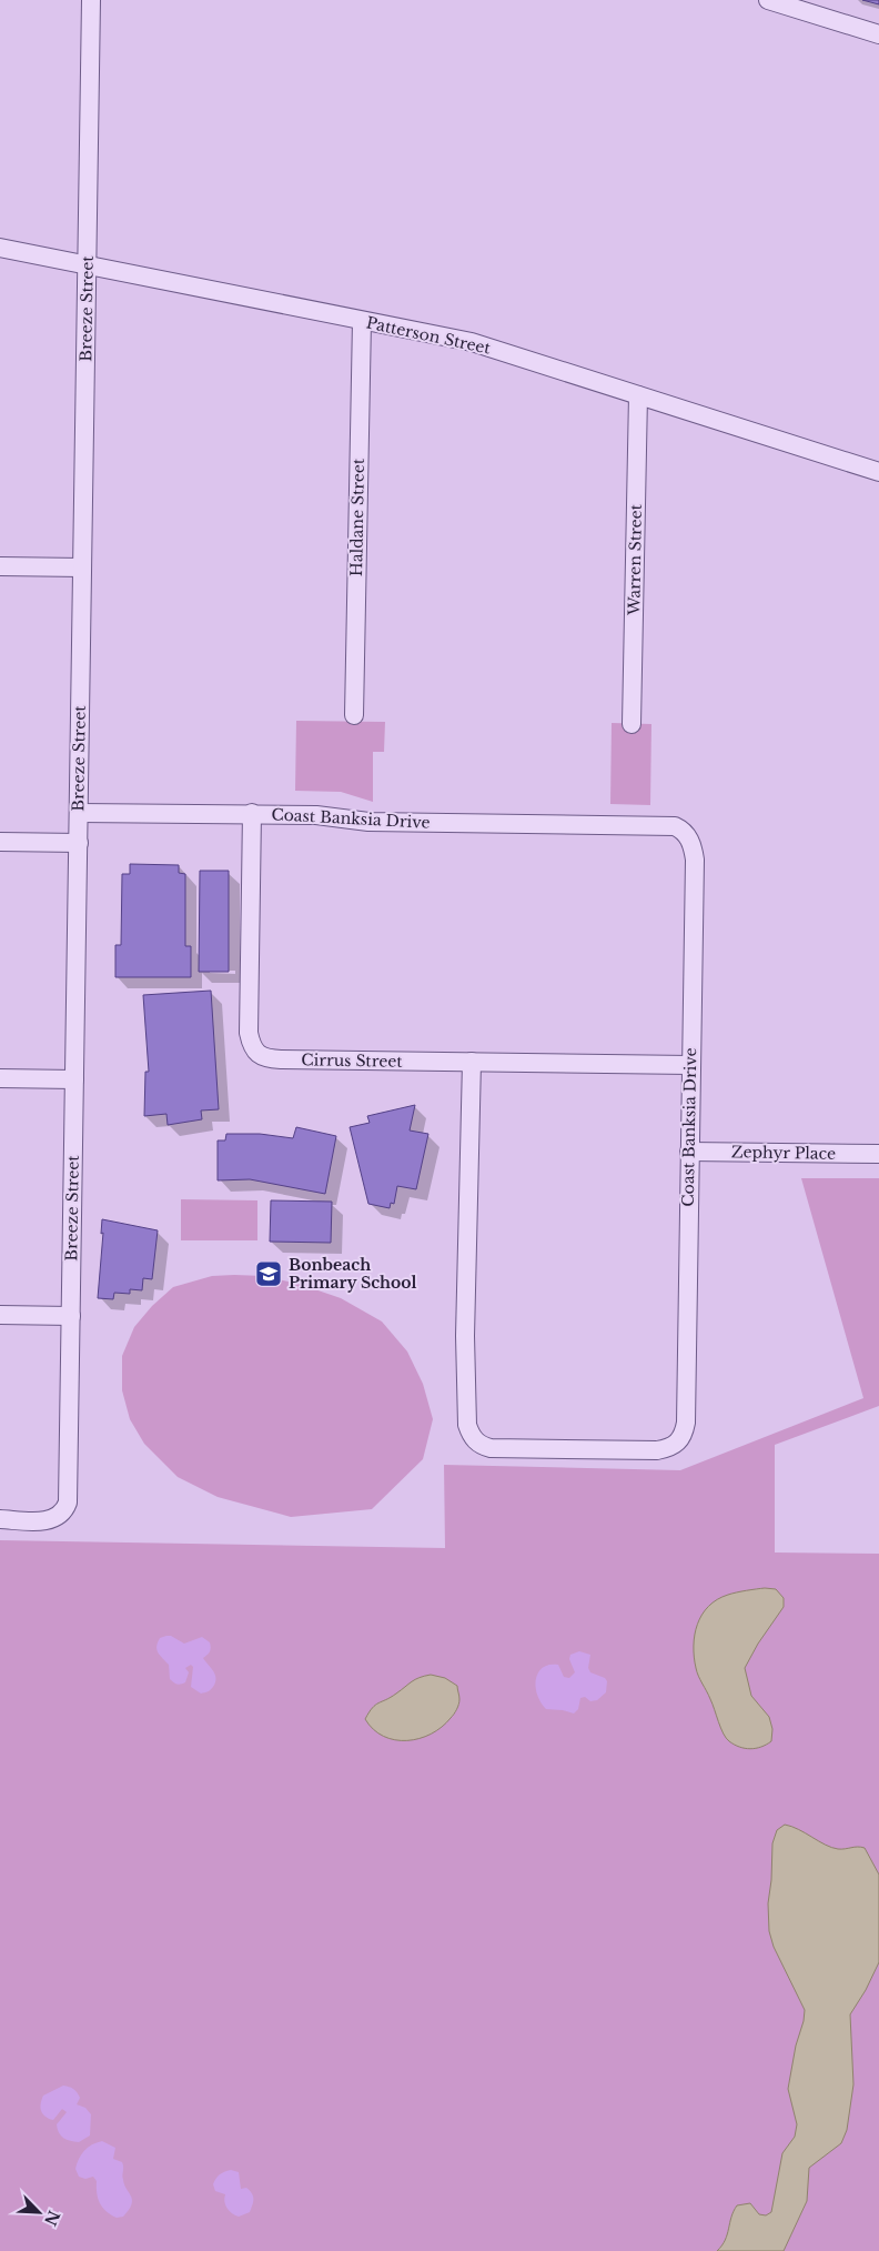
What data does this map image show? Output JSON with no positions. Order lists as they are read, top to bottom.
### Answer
{
  "streets": {
    "street": [
      "Breeze Street",
      "Patterson Street",
      "Haldane Street",
      "Warren Street",
      "Coast Banksia Drive",
      "Cirrus Street",
      "Zephyr Place"
    ]
  },
  "crossings": [
    ["Breeze Street", "Patterson Street"],
    ["Breeze Street", "Coast Banksia Drive"],
    ["Patterson Street", "Haldane Street"],
    ["Patterson Street", "Warren Street"],
    ["Coast Banksia Drive", "Cirrus Street"],
    ["Coast Banksia Drive", "Zephyr Place"]
  ],
  "places": {
    "school or university": ["Bonbeach Primary School"]
  },
  "north": "bottom right"
}
